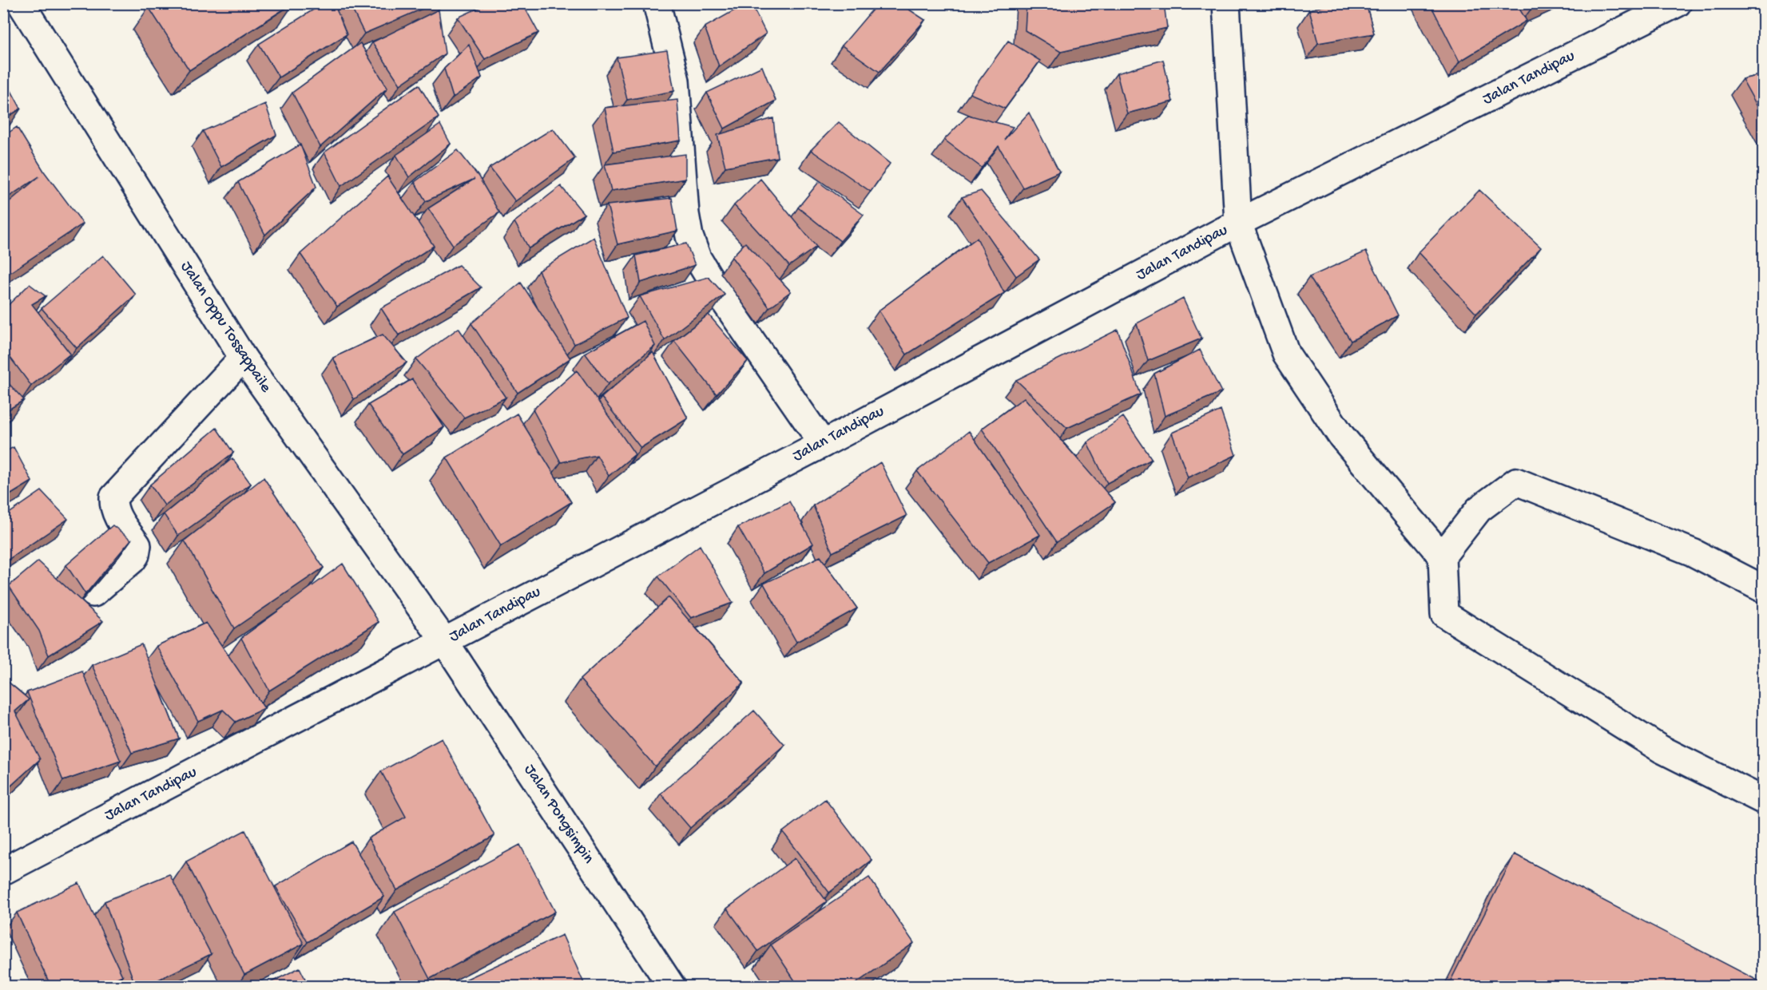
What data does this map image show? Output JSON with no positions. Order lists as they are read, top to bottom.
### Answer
{
  "streets": {
    "street": ["Jalan Tandipau", "Jalan Oppu Tossappaile", "Jalan Pongsimpin"]
  },
  "crossings": [
    ["Jalan Tandipau", "Jalan Oppu Tossappaile"],
    ["Jalan Tandipau", "Jalan Pongsimpin"],
    ["Jalan Oppu Tossappaile", "Jalan Pongsimpin"]
  ]
}
